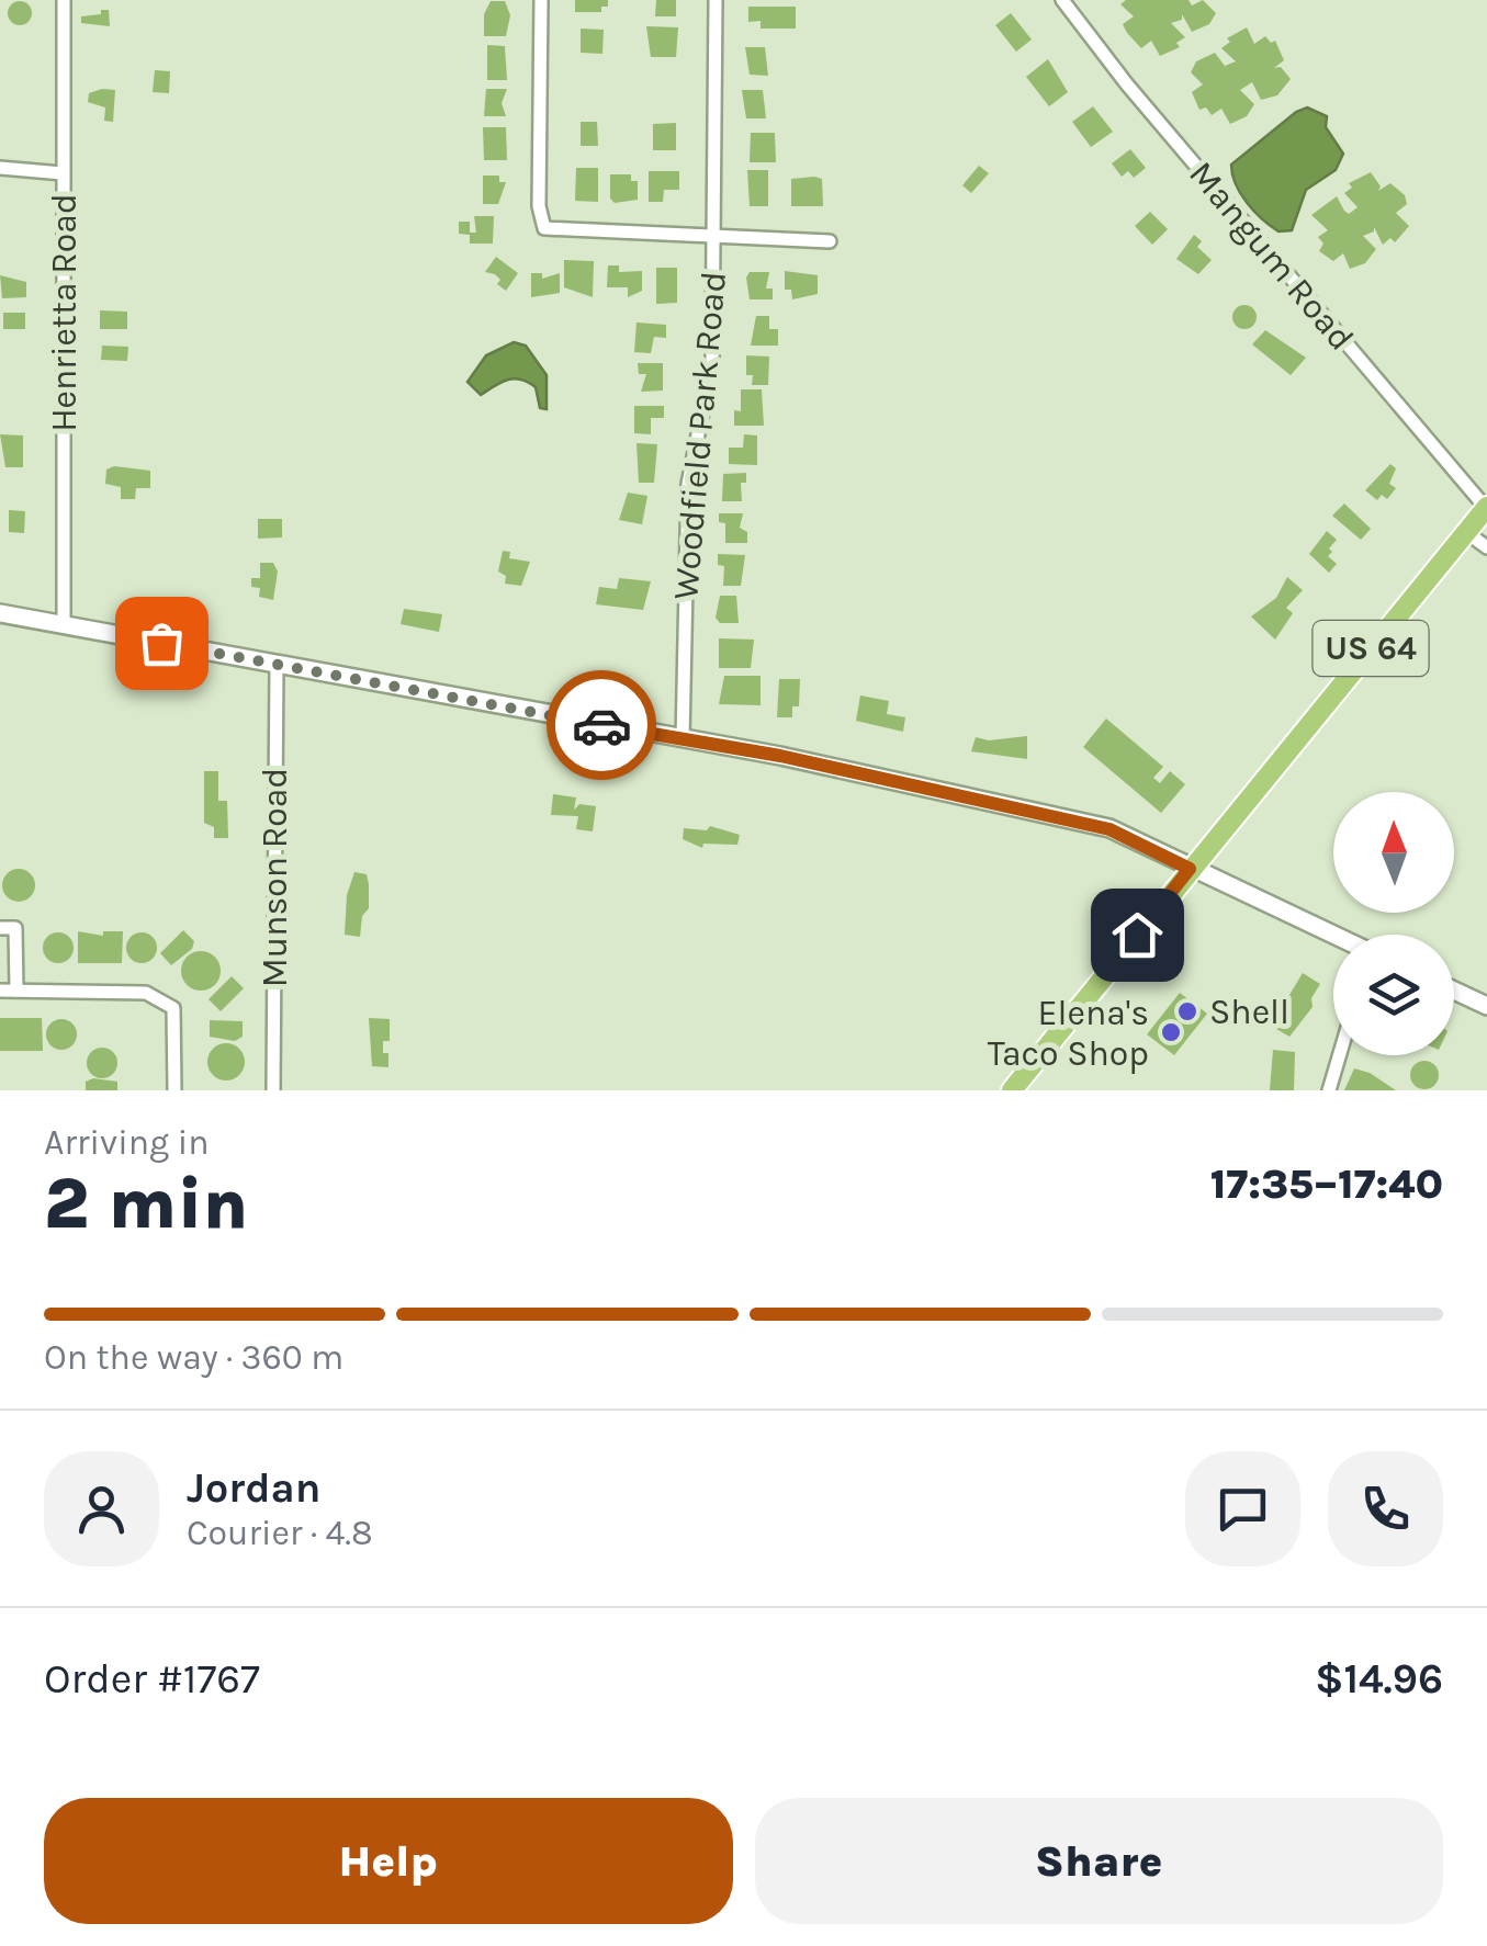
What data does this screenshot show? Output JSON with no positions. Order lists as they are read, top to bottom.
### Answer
{
  "streets": {
    "main road": ["US 64"],
    "street": [
      "Mangum Road",
      "Henrietta Road",
      "Woodfield Park Road",
      "Munson Road"
    ]
  },
  "crossings": [
    ["Mangum Road", "US 64"]
  ],
  "places": ["Shell", "Elena's Taco Shop"],
  "north": "top",
  "page": {
    "heading": ["2 min", "Arriving in", "17:35–17:40"],
    "panel": [
      "Jordan",
      "Courier · 4.8",
      "Order #1767",
      "$14.96"
    ],
    "bar": "On the way · 360 m",
    "buttons": ["Help", "Share"]
  }
}
